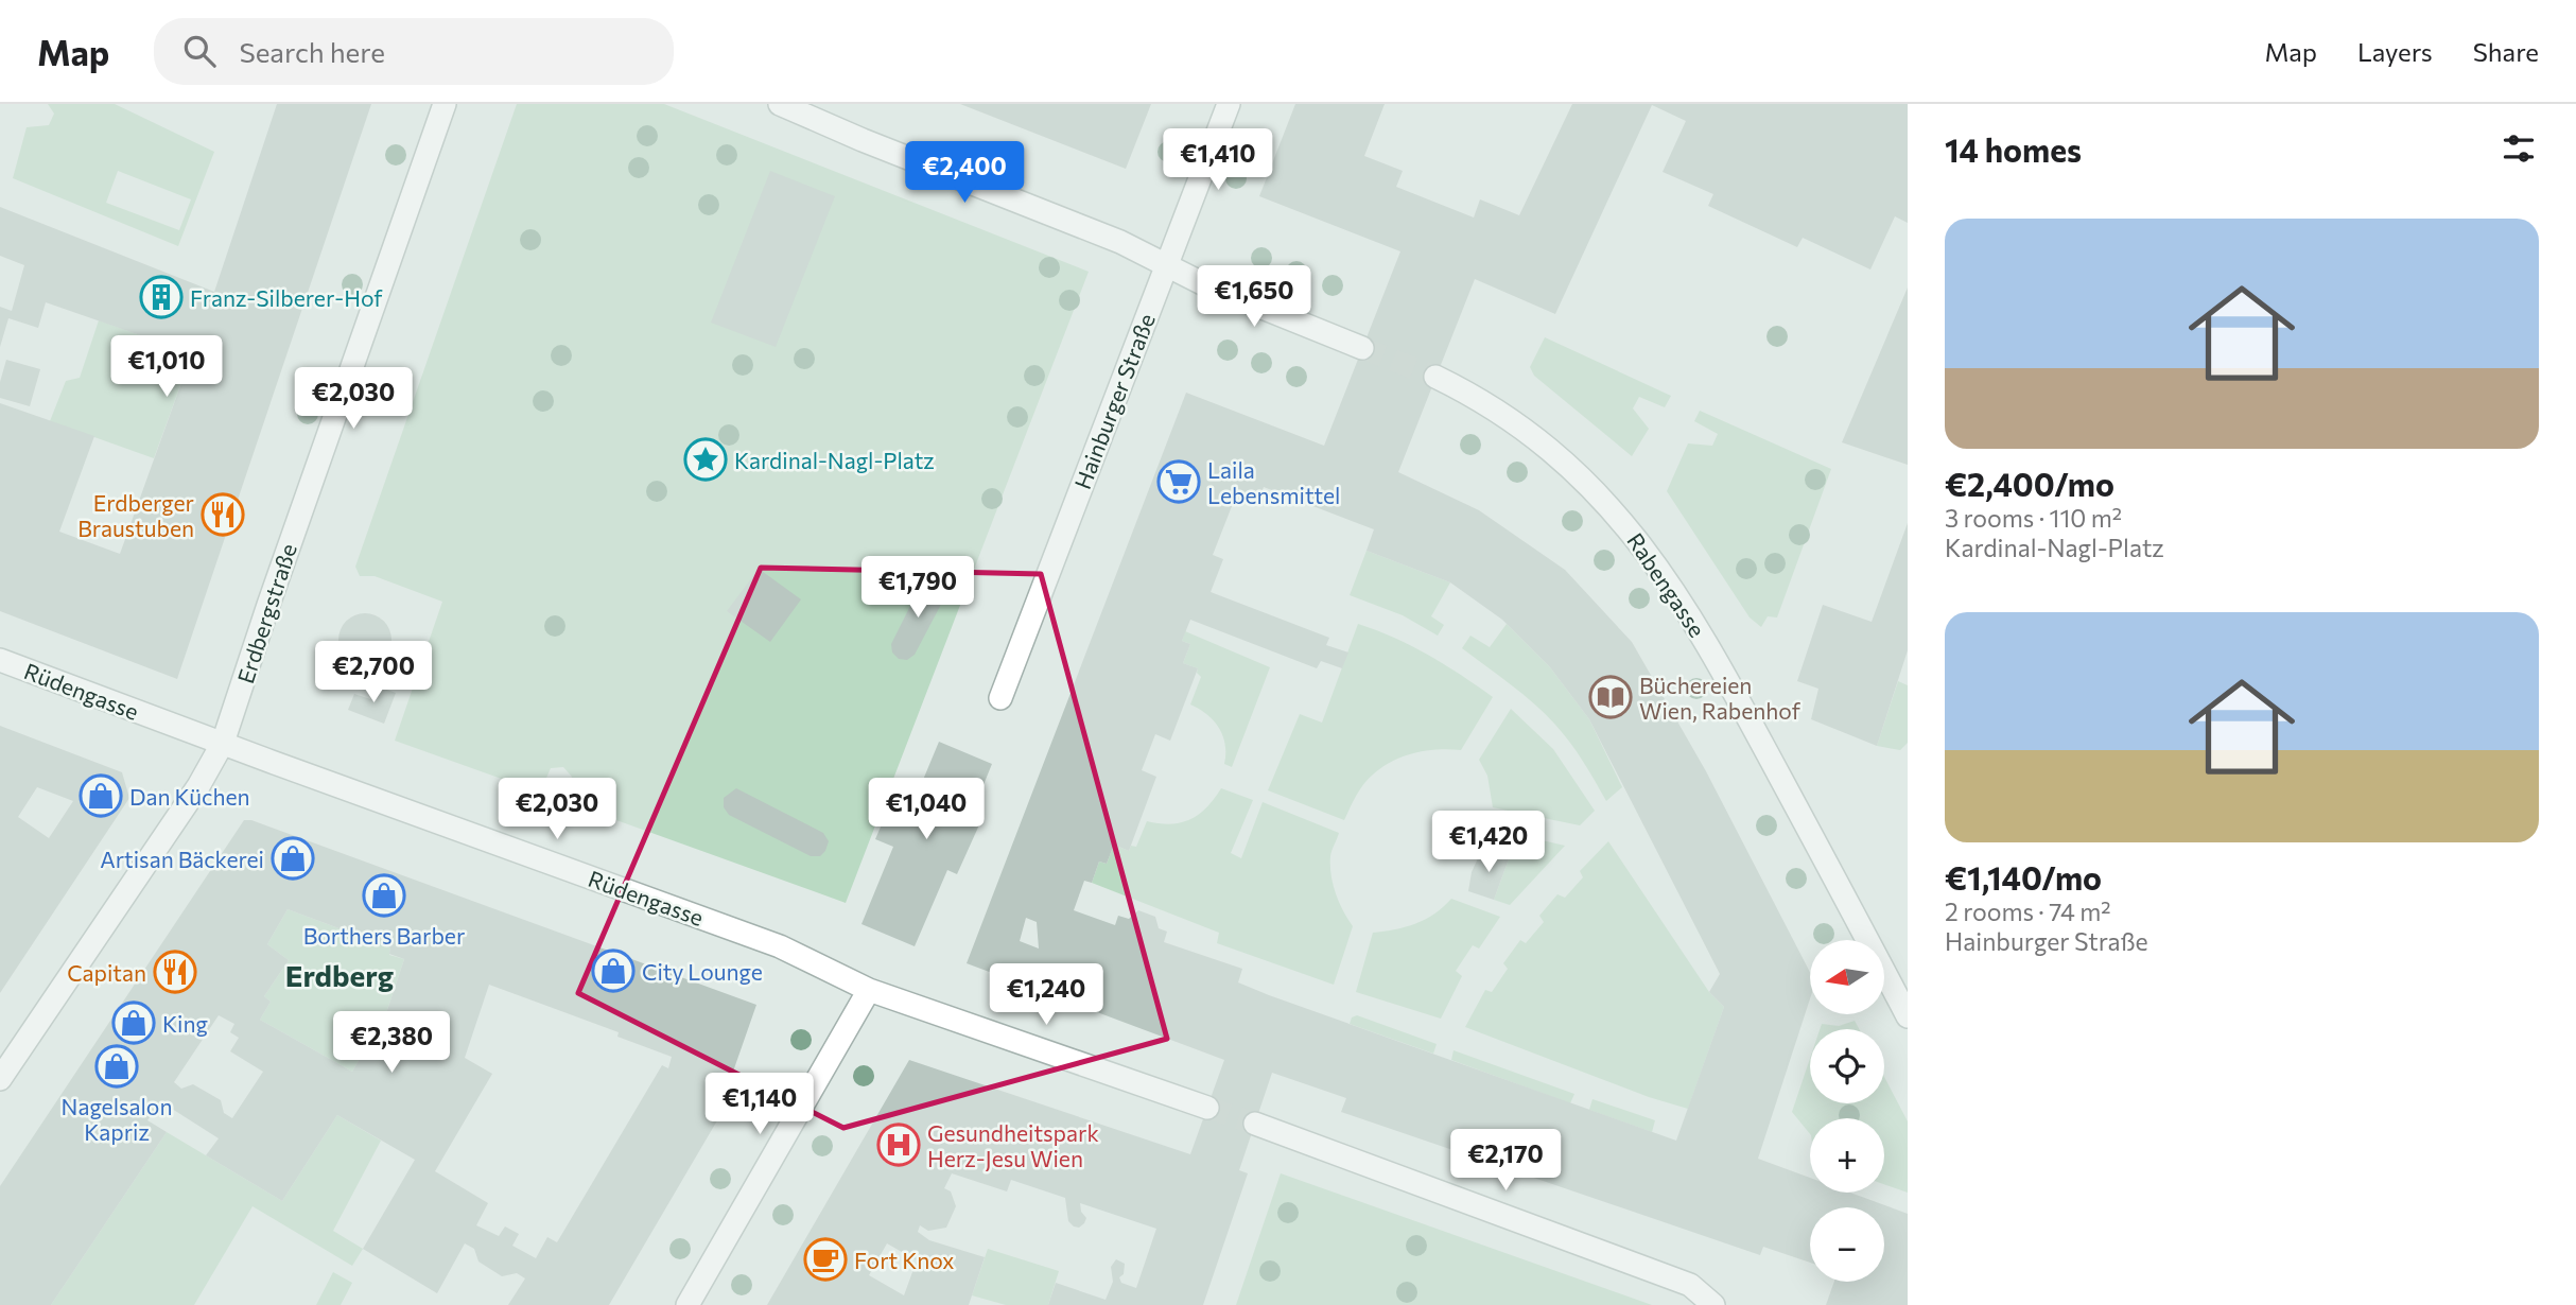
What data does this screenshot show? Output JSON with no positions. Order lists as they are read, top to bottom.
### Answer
{
  "streets": {
    "street": [
      "Hainburger Straße",
      "Rabengasse",
      "Erdbergstraße",
      "Rüdengasse"
    ]
  },
  "crossings": [
    ["Erdbergstraße", "Rüdengasse"]
  ],
  "districts": ["Erdberg"],
  "places": {
    "building": ["Franz-Silberer-Hof"],
    "place": ["Kardinal-Nagl-Platz"],
    "supermarket": ["Laila Lebensmittel"],
    "restaurant": ["Erdberger Braustuben", "Capitan"],
    "library": ["Büchereien Wien, Rabenhof"],
    "shop": [
      "Dan Küchen",
      "Artisan Bäckerei",
      "Borthers Barber",
      "City Lounge",
      "King",
      "Nagelsalon Kapriz"
    ],
    "hospital": ["Gesundheitspark Herz-Jesu Wien"],
    "cafe": ["Fort Knox"]
  },
  "north": "left",
  "page": {
    "header": "Map",
    "search": "Search here",
    "nav": ["Map", "Layers", "Share"],
    "heading": "14 homes",
    "price": [
      "€1,410",
      "€2,400",
      "€1,650",
      "€1,010",
      "€2,030",
      "€1,790",
      "€2,700",
      "€2,030",
      "€1,040",
      "€1,420",
      "€1,240",
      "€2,380",
      "€1,140",
      "€2,170"
    ],
    "list": [
      {
        "name": "€2,400/mo",
        "note": "3 rooms · 110 m² · Kardinal-Nagl-Platz"
      },
      {
        "name": "€1,140/mo",
        "note": "2 rooms · 74 m² · Hainburger Straße"
      }
    ],
    "map_buttons": ["+", "−"]
  }
}
